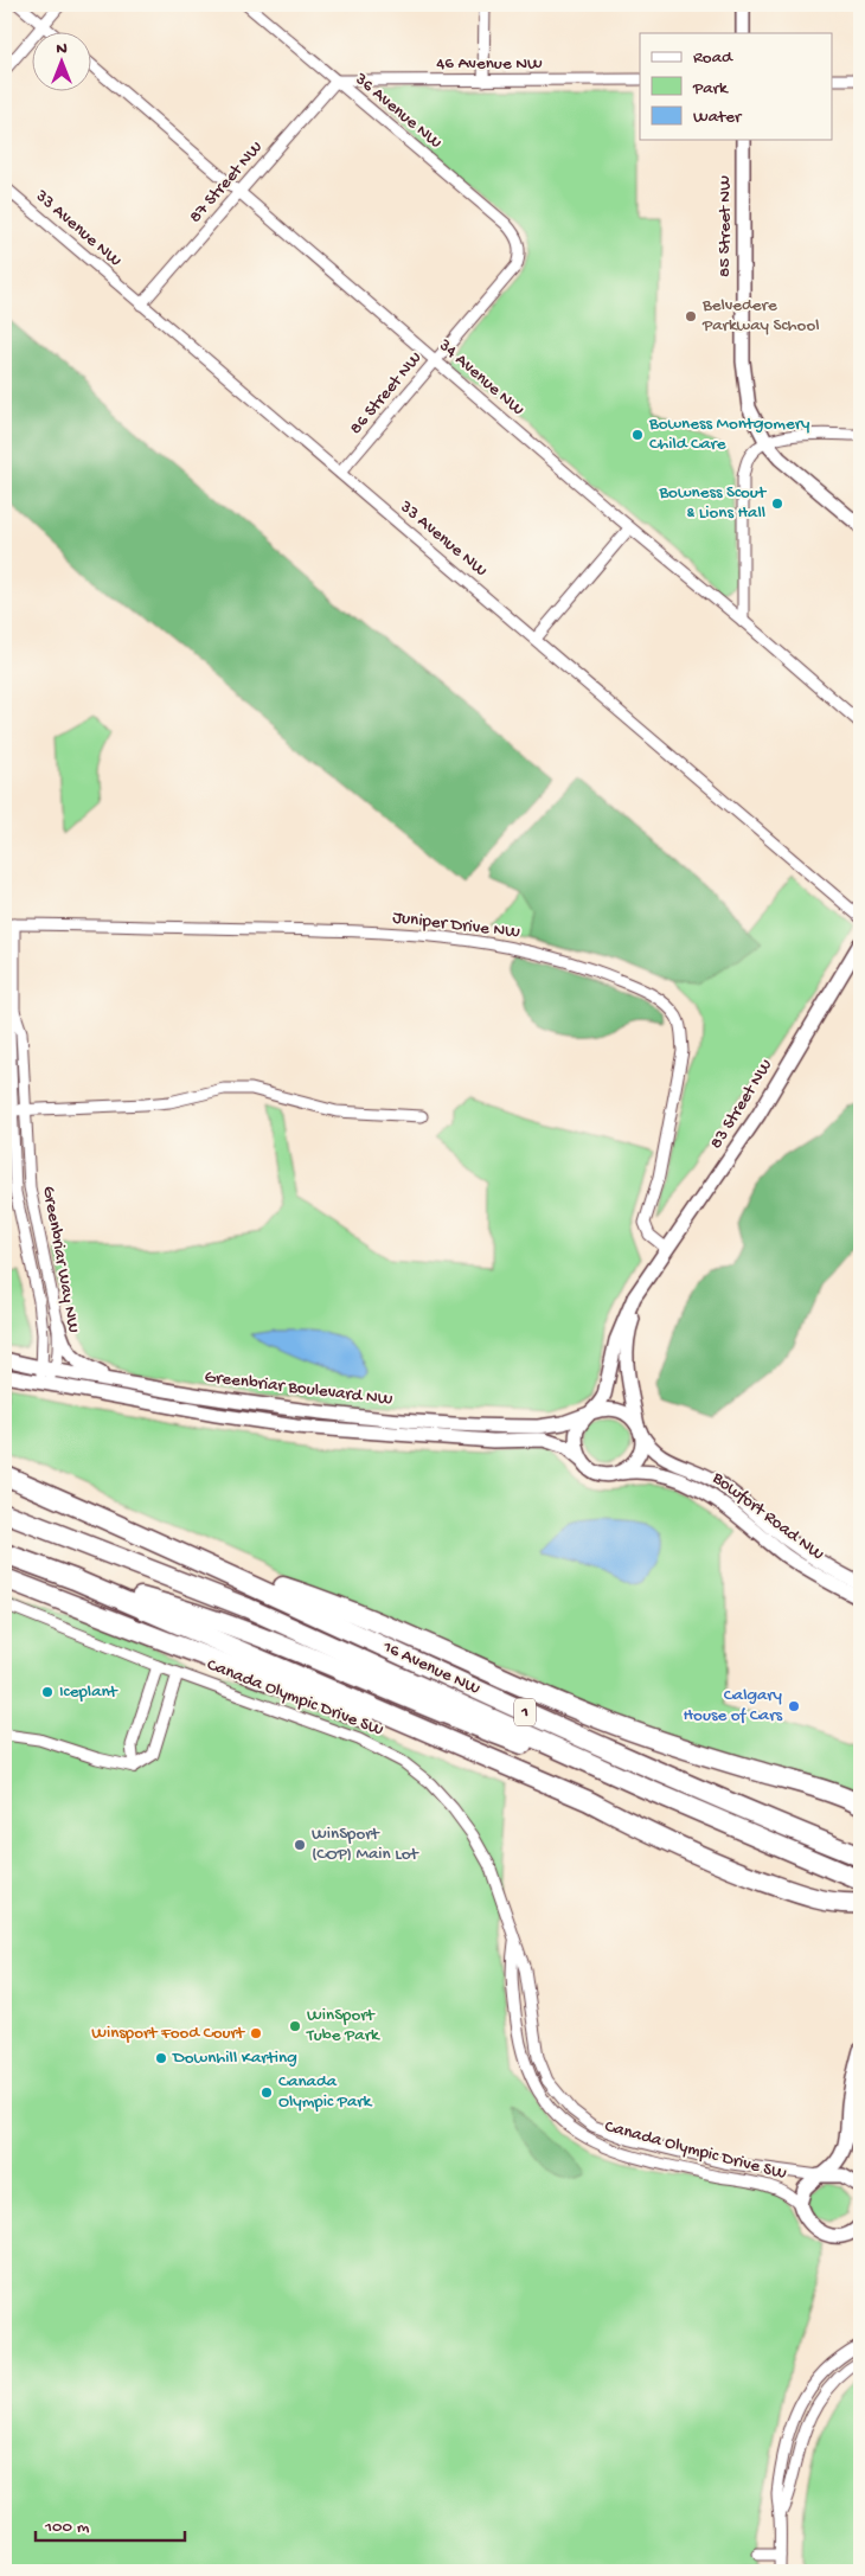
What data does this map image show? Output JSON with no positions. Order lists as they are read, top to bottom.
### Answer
{
  "streets": {
    "highway": ["16 Avenue NW", "1"],
    "street": [
      "46 Avenue NW",
      "36 Avenue NW",
      "87 Street NW",
      "85 Street NW",
      "33 Avenue NW",
      "34 Avenue NW",
      "86 Street NW",
      "Juniper Drive NW",
      "83 Street NW",
      "Greenbriar Way NW",
      "Greenbriar Boulevard NW",
      "Bowfort Road NW",
      "Canada Olympic Drive SW"
    ]
  },
  "crossings": [
    ["46 Avenue NW", "36 Avenue NW"],
    ["46 Avenue NW", "87 Street NW"],
    ["36 Avenue NW", "87 Street NW"],
    ["36 Avenue NW", "86 Street NW"],
    ["87 Street NW", "33 Avenue NW"],
    ["87 Street NW", "34 Avenue NW"],
    ["33 Avenue NW", "86 Street NW"],
    ["34 Avenue NW", "86 Street NW"],
    ["Juniper Drive NW", "83 Street NW"],
    ["Juniper Drive NW", "Greenbriar Way NW"],
    ["83 Street NW", "Greenbriar Boulevard NW"],
    ["83 Street NW", "Bowfort Road NW"],
    ["Greenbriar Way NW", "Greenbriar Boulevard NW"],
    ["Greenbriar Boulevard NW", "Bowfort Road NW"]
  ],
  "places": [
    "Belvedere Parkway School",
    "Bowness Montgomery Child Care",
    "Bowness Scout & Lions Hall",
    "Iceplant",
    "Calgary House of Cars",
    "WinSport (COP) Main Lot",
    "WinSport Tube Park",
    "Winsport Food Court",
    "Downhill Karting",
    "Canada Olympic Park"
  ],
  "legend": ["Road", "Park", "Water"],
  "scale_bar": "100 m",
  "north": "top"
}
